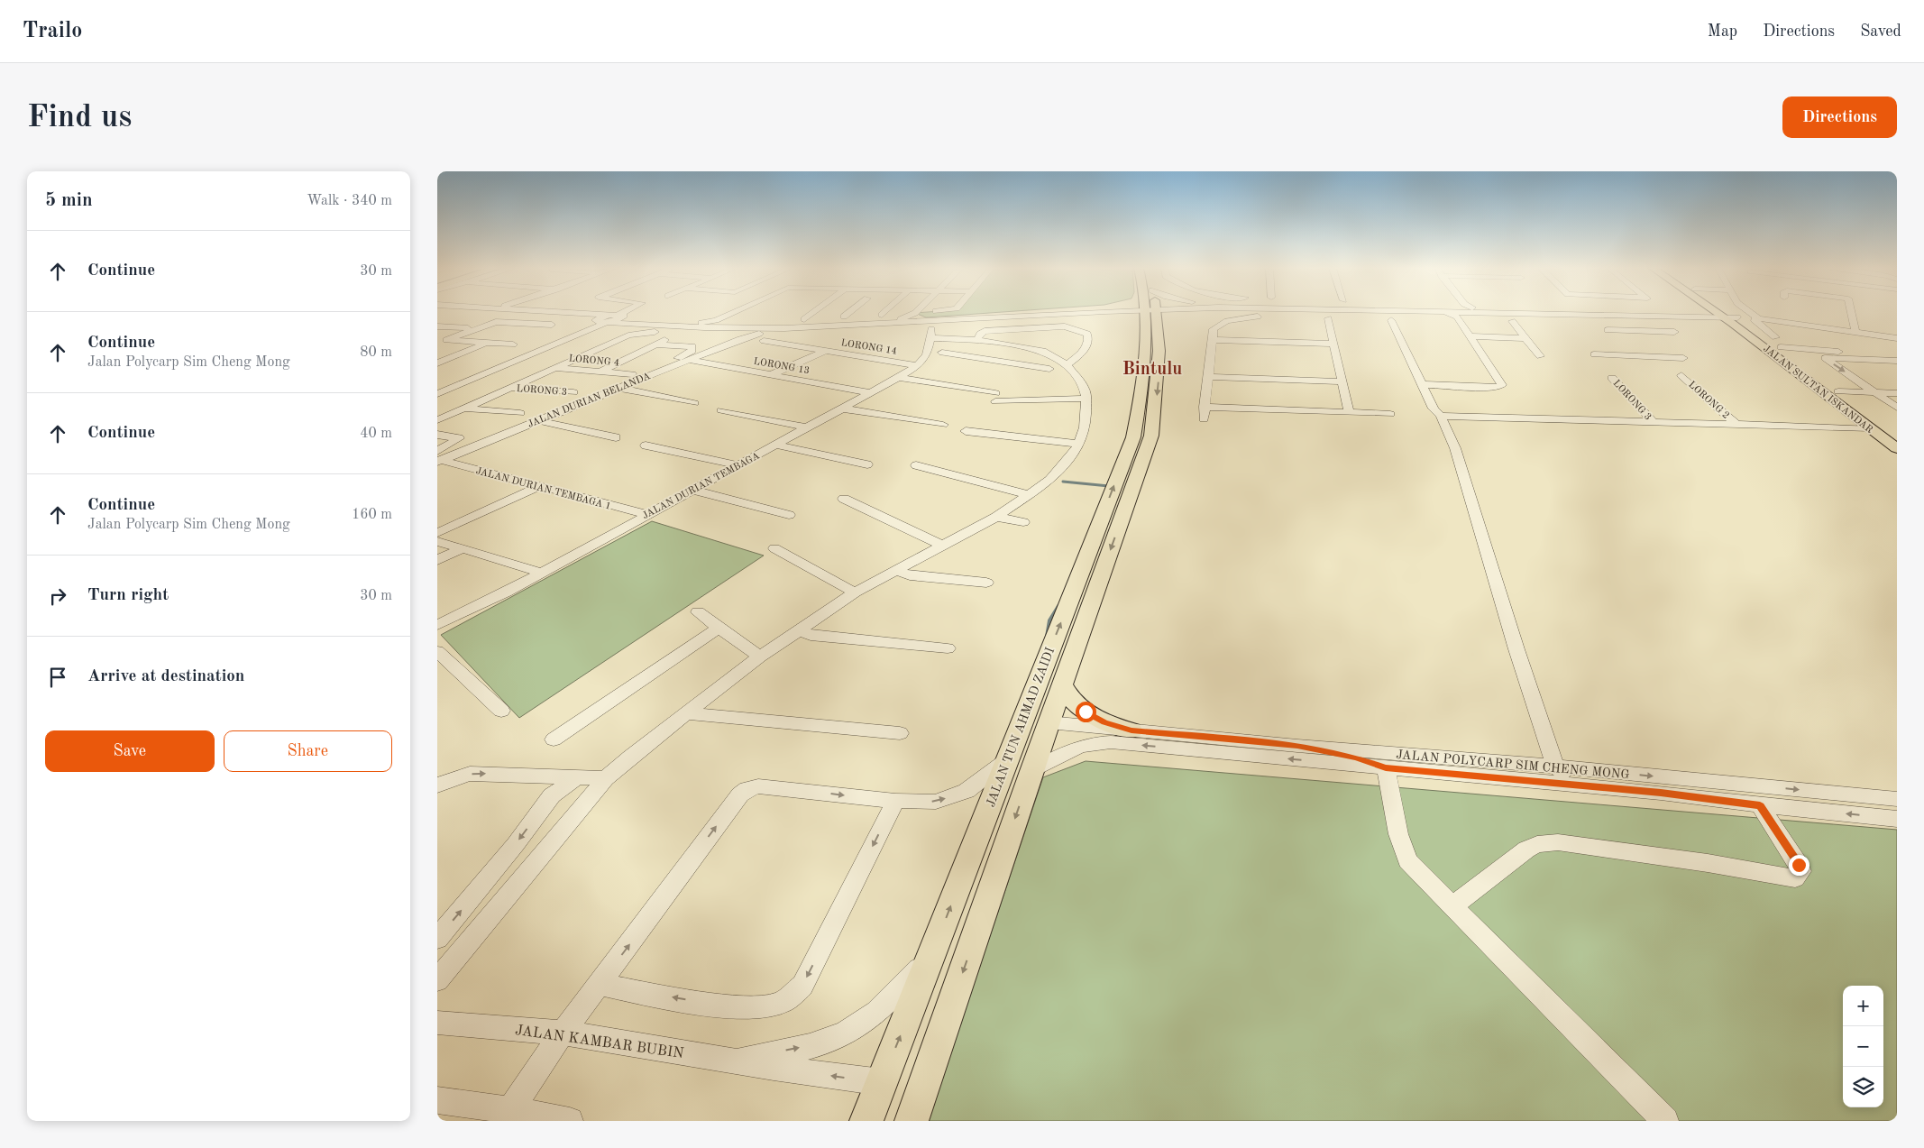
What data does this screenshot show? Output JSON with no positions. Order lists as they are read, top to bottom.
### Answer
{
  "streets": {
    "main road": ["JALAN SULTAN ISKANDAR", "JALAN TUN AHMAD ZAIDI"],
    "street": [
      "LORONG 14",
      "LORONG 4",
      "LORONG 13",
      "LORONG 3",
      "JALAN DURIAN BELANDA",
      "LORONG 2",
      "JALAN DURIAN TEMBAGA",
      "JALAN DURIAN TEMBAGA 1",
      "JALAN POLYCARP SIM CHENG MONG",
      "JALAN KAMBAR BUBIN"
    ]
  },
  "crossings": [
    ["LORONG 14", "JALAN DURIAN TEMBAGA"],
    ["LORONG 13", "JALAN DURIAN BELANDA"],
    ["LORONG 13", "JALAN DURIAN TEMBAGA"],
    ["JALAN DURIAN BELANDA", "JALAN DURIAN TEMBAGA 1"],
    ["JALAN DURIAN TEMBAGA", "JALAN DURIAN TEMBAGA 1"],
    ["JALAN TUN AHMAD ZAIDI", "JALAN POLYCARP SIM CHENG MONG"],
    ["JALAN TUN AHMAD ZAIDI", "JALAN KAMBAR BUBIN"],
    ["JALAN POLYCARP SIM CHENG MONG", "JALAN KAMBAR BUBIN"]
  ],
  "districts": ["Bintulu"],
  "page": {
    "header": "Trailo",
    "nav": ["Map", "Directions", "Saved"],
    "buttons": [
      "Directions",
      ["Save", "Share"]
    ],
    "title": "Find us",
    "heading": ["5 min", "Walk · 340 m"],
    "list": [
      ["Continue", "30 m"],
      ["Continue", "Jalan Polycarp Sim Cheng Mong", "80 m"],
      ["Continue", "40 m"],
      ["Continue", "Jalan Polycarp Sim Cheng Mong", "160 m"],
      ["Turn right", "30 m"],
      "Arrive at destination"
    ],
    "map_buttons": ["+", "−"]
  }
}
